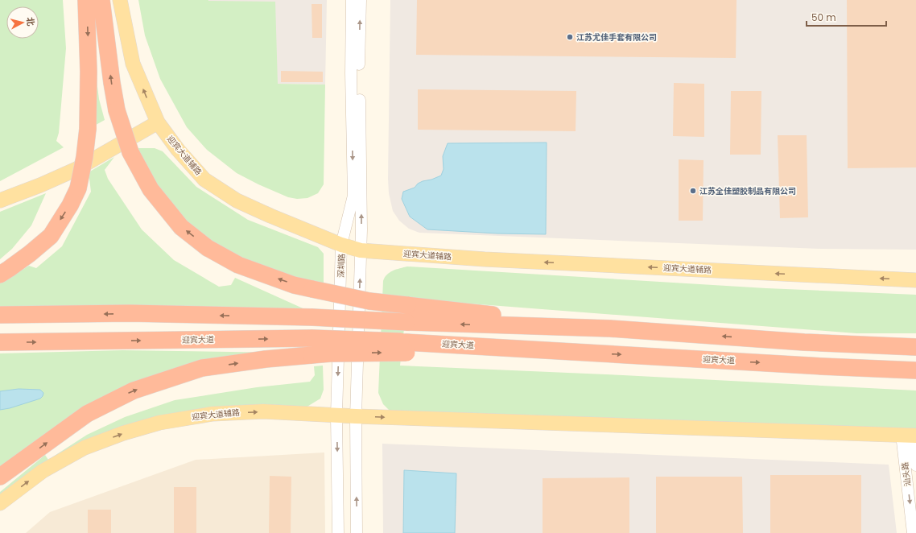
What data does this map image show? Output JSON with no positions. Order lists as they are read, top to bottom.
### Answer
{
  "streets": {
    "highway": ["迎宾大道"],
    "main road": ["迎宾大道辅路"],
    "street": ["深圳路", "汕头路"]
  },
  "crossings": [
    ["迎宾大道辅路", "深圳路"],
    ["迎宾大道辅路", "汕头路"]
  ],
  "places": ["江苏尤佳手套有限公司", "江苏全佳塑胶制品有限公司"],
  "scale_bar": "50 m",
  "north": "right"
}
